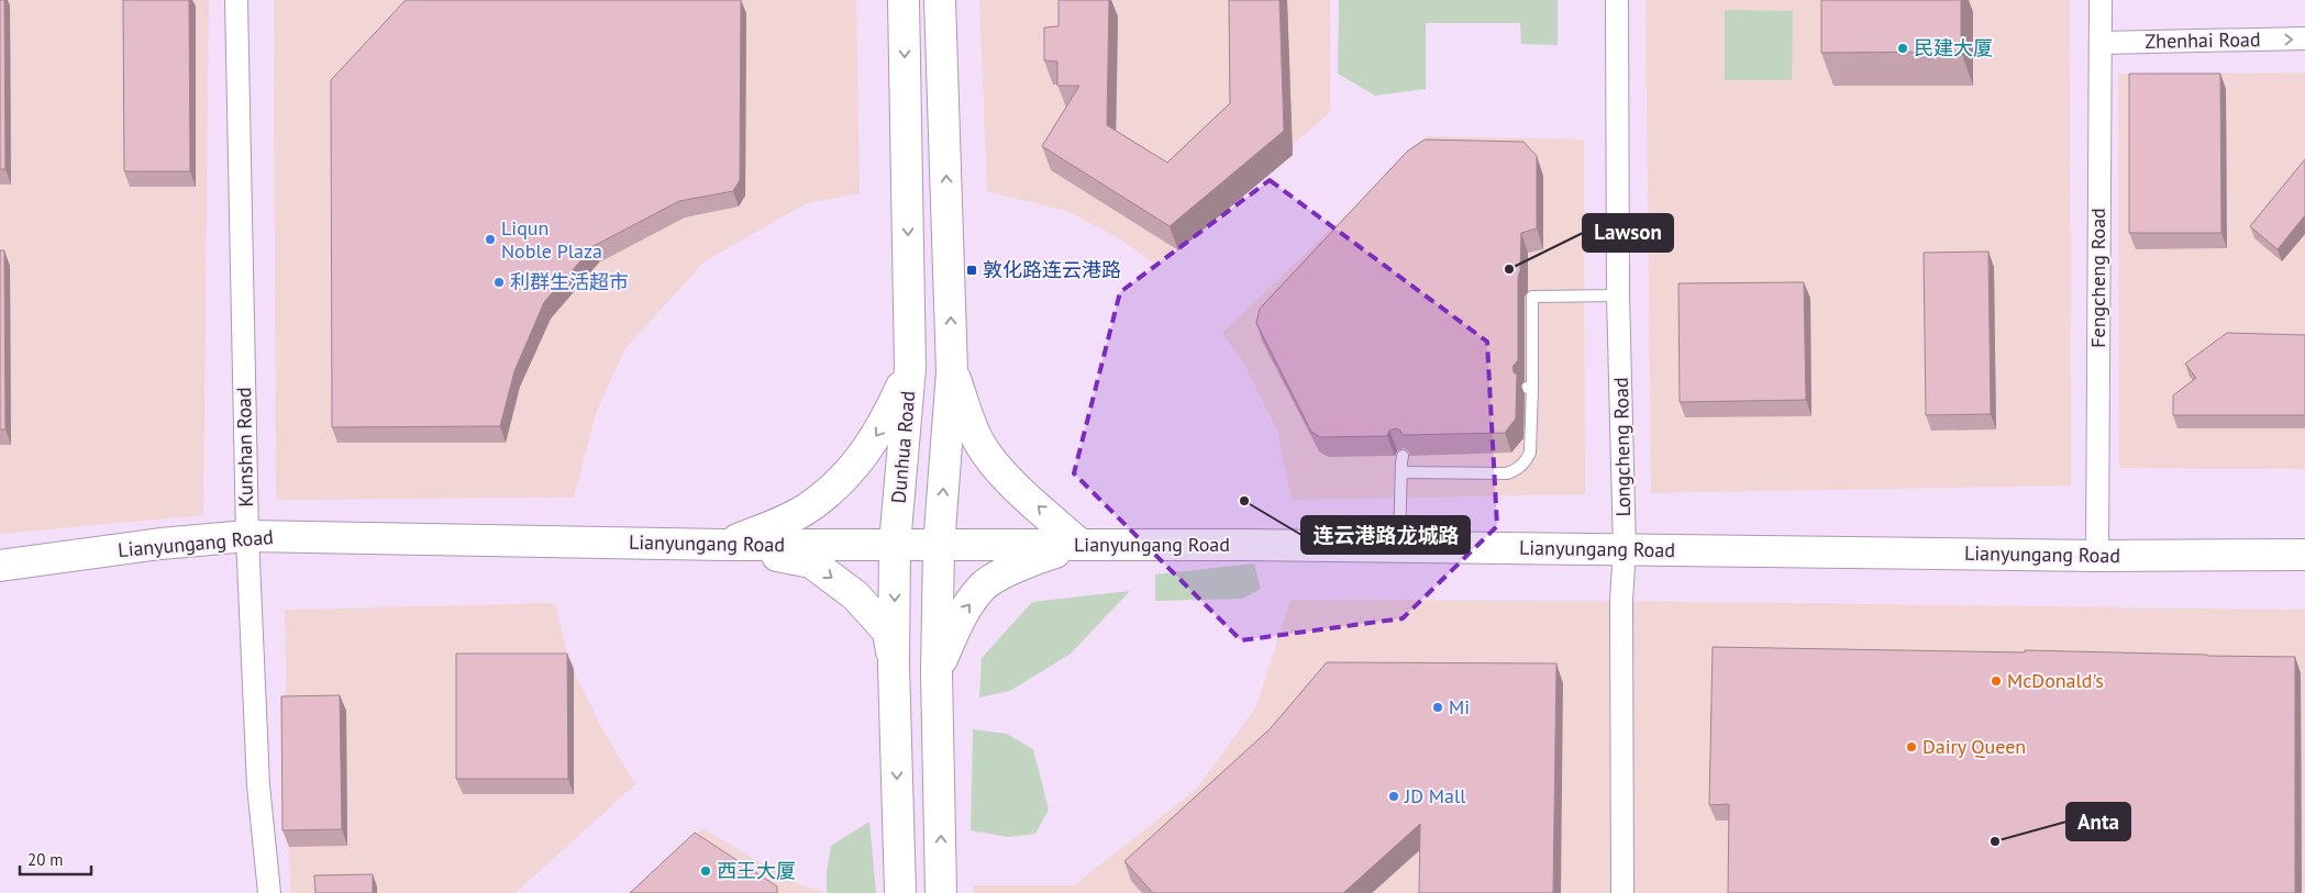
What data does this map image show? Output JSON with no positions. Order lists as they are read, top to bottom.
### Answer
{
  "streets": {
    "main road": ["Dunhua Road", "Lianyungang Road"],
    "street": [
      "Zhenhai Road",
      "Fengcheng Road",
      "Kunshan Road",
      "Longcheng Road"
    ]
  },
  "crossings": [
    ["Zhenhai Road", "Fengcheng Road"],
    ["Fengcheng Road", "Lianyungang Road"],
    ["Kunshan Road", "Lianyungang Road"],
    ["Dunhua Road", "Lianyungang Road"],
    ["Longcheng Road", "Lianyungang Road"]
  ],
  "one_way": ["Zhenhai Road"],
  "places": {
    "other": [
      "民建大厦",
      "Liqun Noble Plaza",
      "Lawson",
      "利群生活超市",
      "连云港路龙城路",
      "McDonald's",
      "Mi",
      "Dairy Queen",
      "JD Mall",
      "Anta",
      "西王大厦"
    ],
    "transit": ["敦化路连云港路"]
  },
  "scale_bar": "20 m"
}
